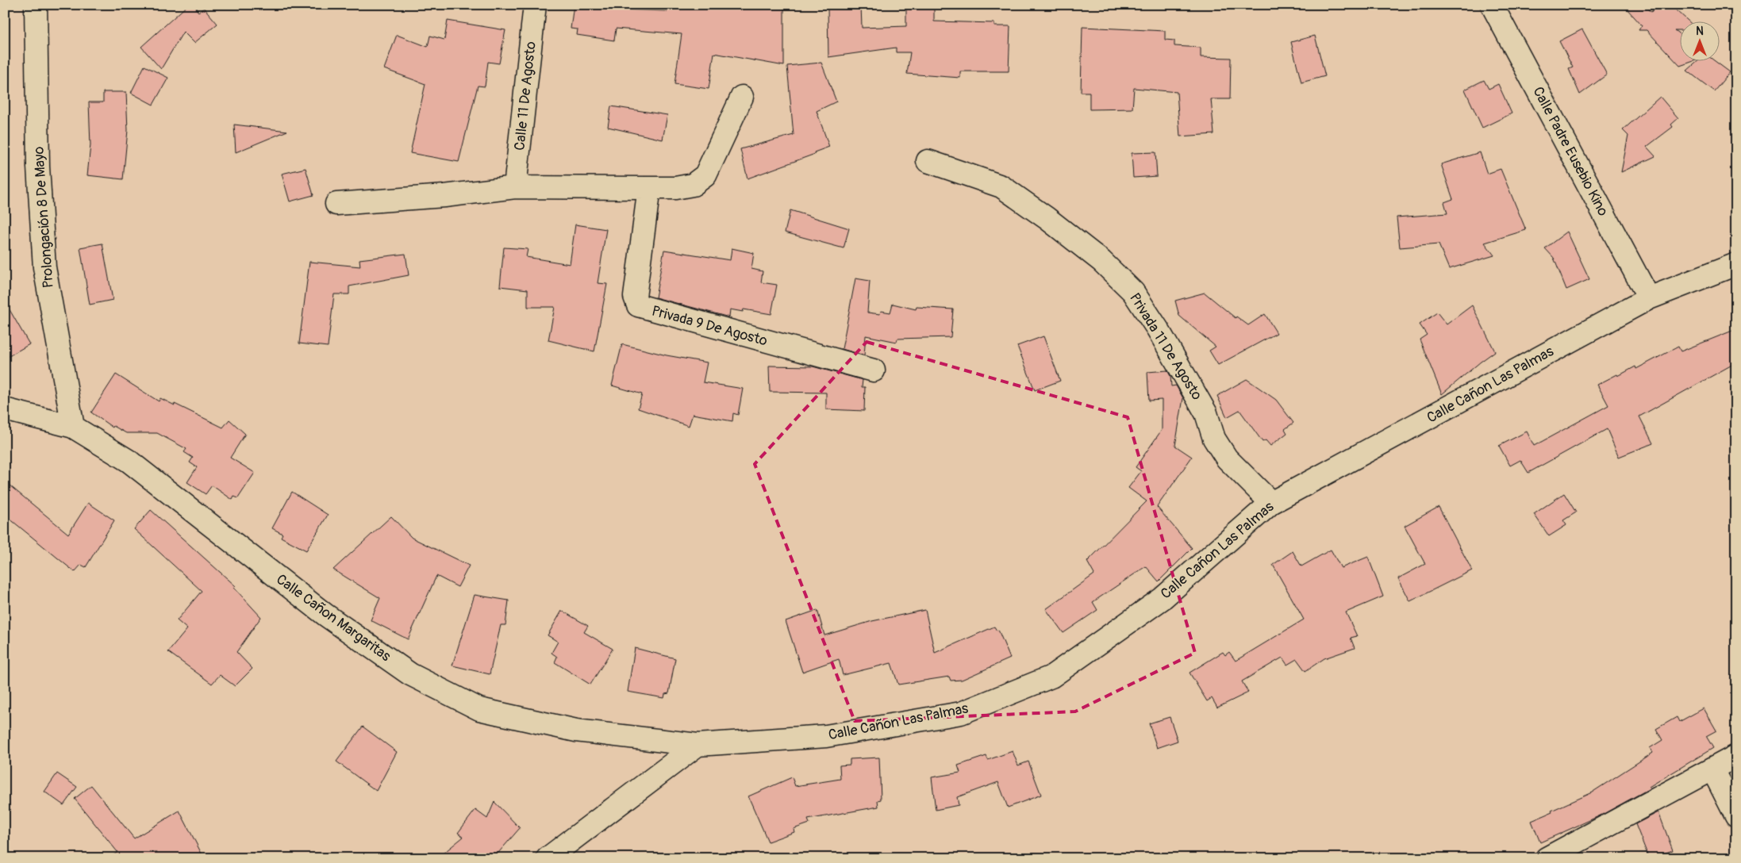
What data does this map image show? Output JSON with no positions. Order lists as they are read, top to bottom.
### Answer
{
  "streets": {
    "street": [
      "Calle 11 De Agosto",
      "Calle Padre Eusebio Kino",
      "Prolongación 8 De Mayo",
      "Privada 9 De Agosto",
      "Privada 11 De Agosto",
      "Calle Cañon Las Palmas",
      "Calle Cañon Margaritas"
    ]
  },
  "crossings": [
    ["Calle Padre Eusebio Kino", "Calle Cañon Las Palmas"],
    ["Prolongación 8 De Mayo", "Calle Cañon Margaritas"],
    ["Privada 11 De Agosto", "Calle Cañon Las Palmas"],
    ["Calle Cañon Las Palmas", "Calle Cañon Margaritas"]
  ],
  "north": "top"
}
